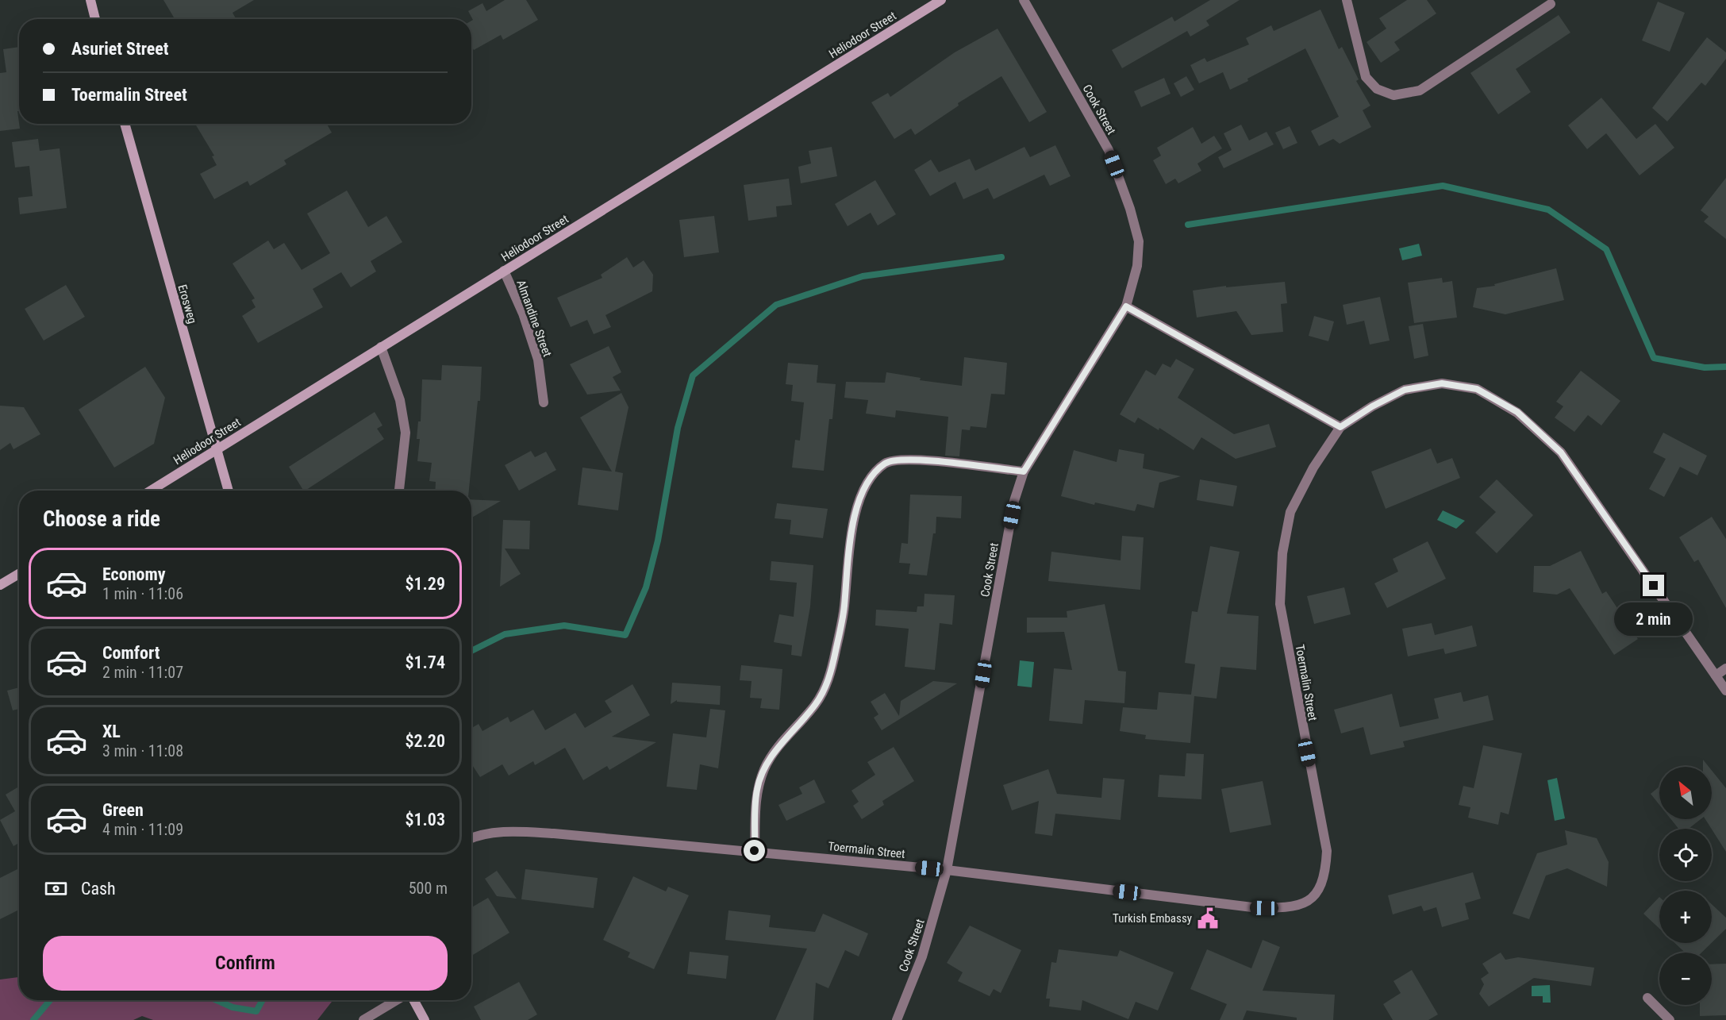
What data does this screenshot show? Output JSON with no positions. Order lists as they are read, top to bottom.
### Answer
{
  "streets": {
    "street": [
      "Heliodoor Street",
      "Cook Street",
      "Erosweg",
      "Almandine Street",
      "Toermalin Street"
    ]
  },
  "crossings": [
    ["Heliodoor Street", "Erosweg"],
    ["Heliodoor Street", "Almandine Street"],
    ["Cook Street", "Toermalin Street"]
  ],
  "places": {
    "public building": ["Turkish Embassy"]
  },
  "north": "top left",
  "page": {
    "banner": ["Asuriet Street", "Toermalin Street"],
    "heading": "Choose a ride",
    "list": [
      {
        "name": "Economy",
        "note": "1 min · 11:06",
        "value": "$1.29"
      },
      {
        "name": "Comfort",
        "note": "2 min · 11:07",
        "value": "$1.74"
      },
      {
        "name": "XL",
        "note": "3 min · 11:08",
        "value": "$2.20"
      },
      {
        "name": "Green",
        "note": "4 min · 11:09",
        "value": "$1.03"
      }
    ],
    "bubble": "2 min",
    "map_buttons": ["+", "−"],
    "pay": ["Cash", "500 m"],
    "buttons": "Confirm"
  }
}
